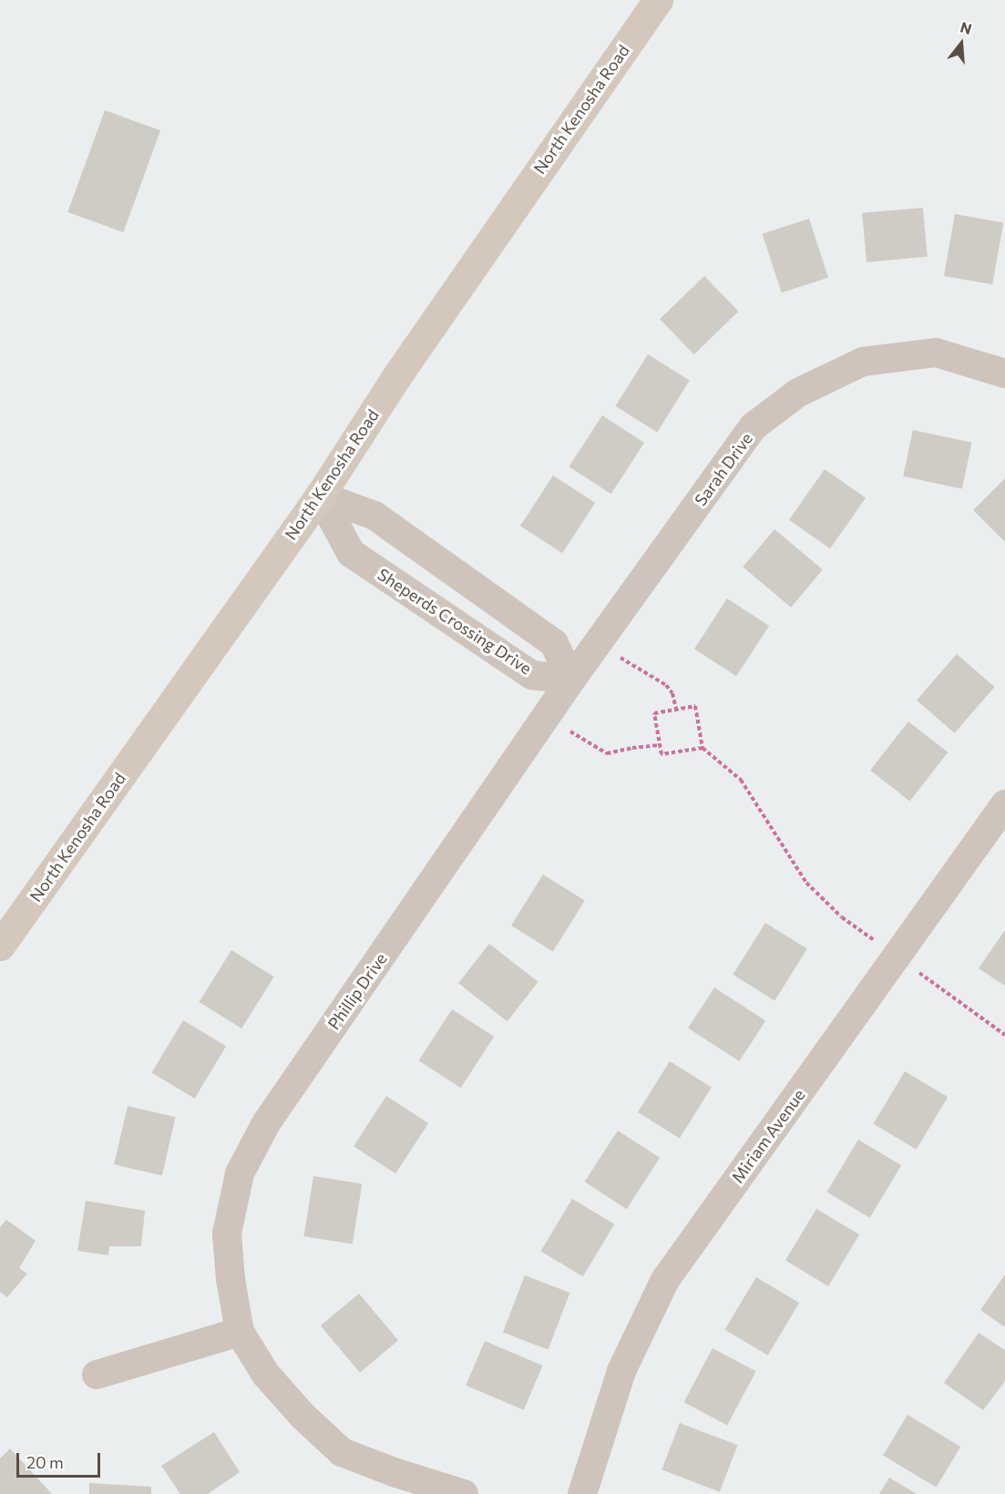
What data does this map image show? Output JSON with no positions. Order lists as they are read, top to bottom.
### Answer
{
  "streets": {
    "street": [
      "North Kenosha Road",
      "Sarah Drive",
      "Sheperds Crossing Drive",
      "Phillip Drive",
      "Miriam Avenue"
    ]
  },
  "crossings": [
    ["North Kenosha Road", "Sheperds Crossing Drive"],
    ["Sarah Drive", "Sheperds Crossing Drive"],
    ["Sarah Drive", "Phillip Drive"],
    ["Sheperds Crossing Drive", "Phillip Drive"]
  ],
  "scale_bar": "20 m",
  "north": "top"
}
